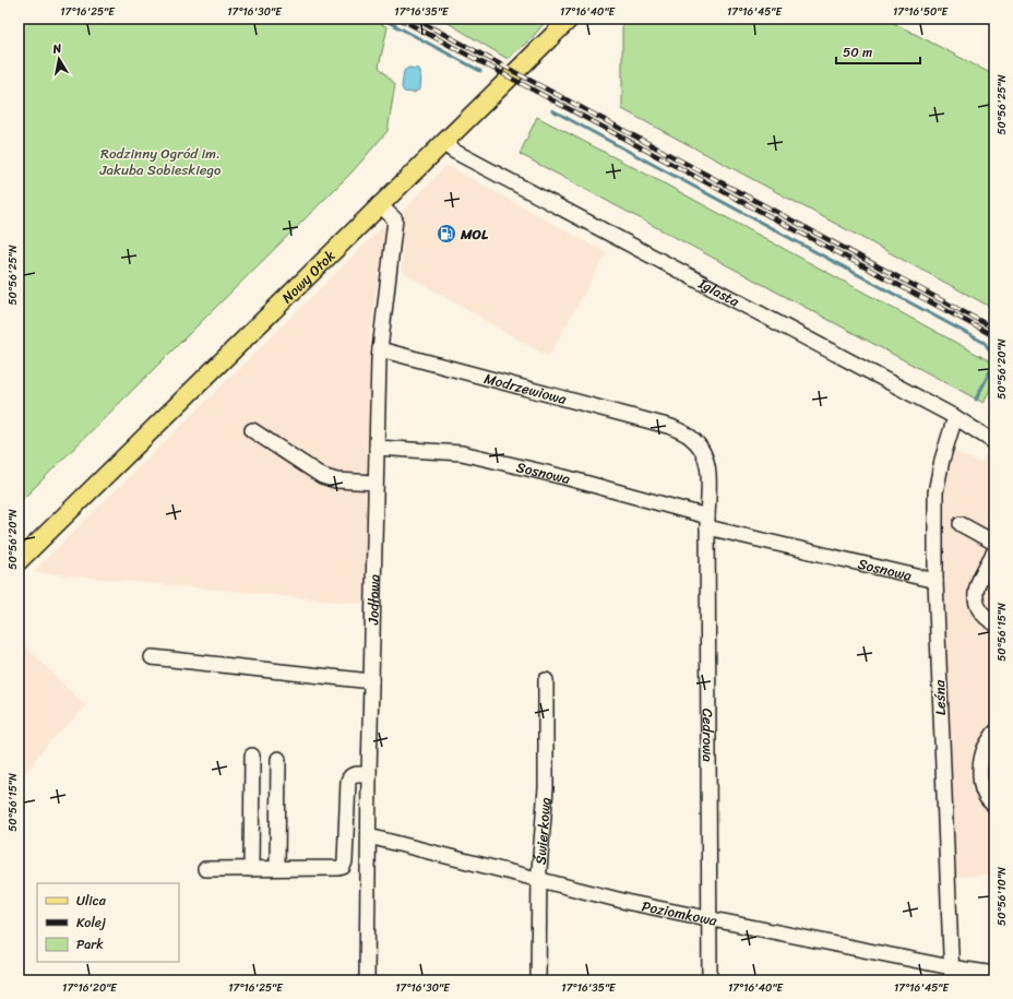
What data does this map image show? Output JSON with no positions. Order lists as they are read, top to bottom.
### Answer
{
  "streets": {
    "main road": ["Nowy Otok"],
    "street": [
      "Iglasta",
      "Modrzewiowa",
      "Sosnowa",
      "Jodłowa",
      "Leśna",
      "Cedrowa",
      "Świerkowa",
      "Poziomkowa"
    ]
  },
  "crossings": [
    ["Nowy Otok", "Iglasta"],
    ["Nowy Otok", "Jodłowa"],
    ["Iglasta", "Leśna"],
    ["Modrzewiowa", "Jodłowa"],
    ["Modrzewiowa", "Cedrowa"],
    ["Sosnowa", "Jodłowa"],
    ["Sosnowa", "Leśna"],
    ["Sosnowa", "Cedrowa"],
    ["Jodłowa", "Poziomkowa"],
    ["Leśna", "Poziomkowa"],
    ["Cedrowa", "Poziomkowa"],
    ["Świerkowa", "Poziomkowa"]
  ],
  "parks": ["Rodzinny Ogród im. Jakuba Sobieskiego"],
  "places": {
    "fuel station": ["MOL"]
  },
  "legend": ["Ulica", "Kolej", "Park"],
  "scale_bar": "50 m",
  "north": "top",
  "coordinates": [
    "17°16'25\"E",
    "17°16'30\"E",
    "17°16'35\"E",
    "17°16'40\"E",
    "17°16'45\"E",
    "17°16'50\"E",
    "50°56'25\"N",
    "50°56'20\"N",
    "50°56'15\"N",
    "50°56'10\"N",
    "17°16'20\"E"
  ]
}
